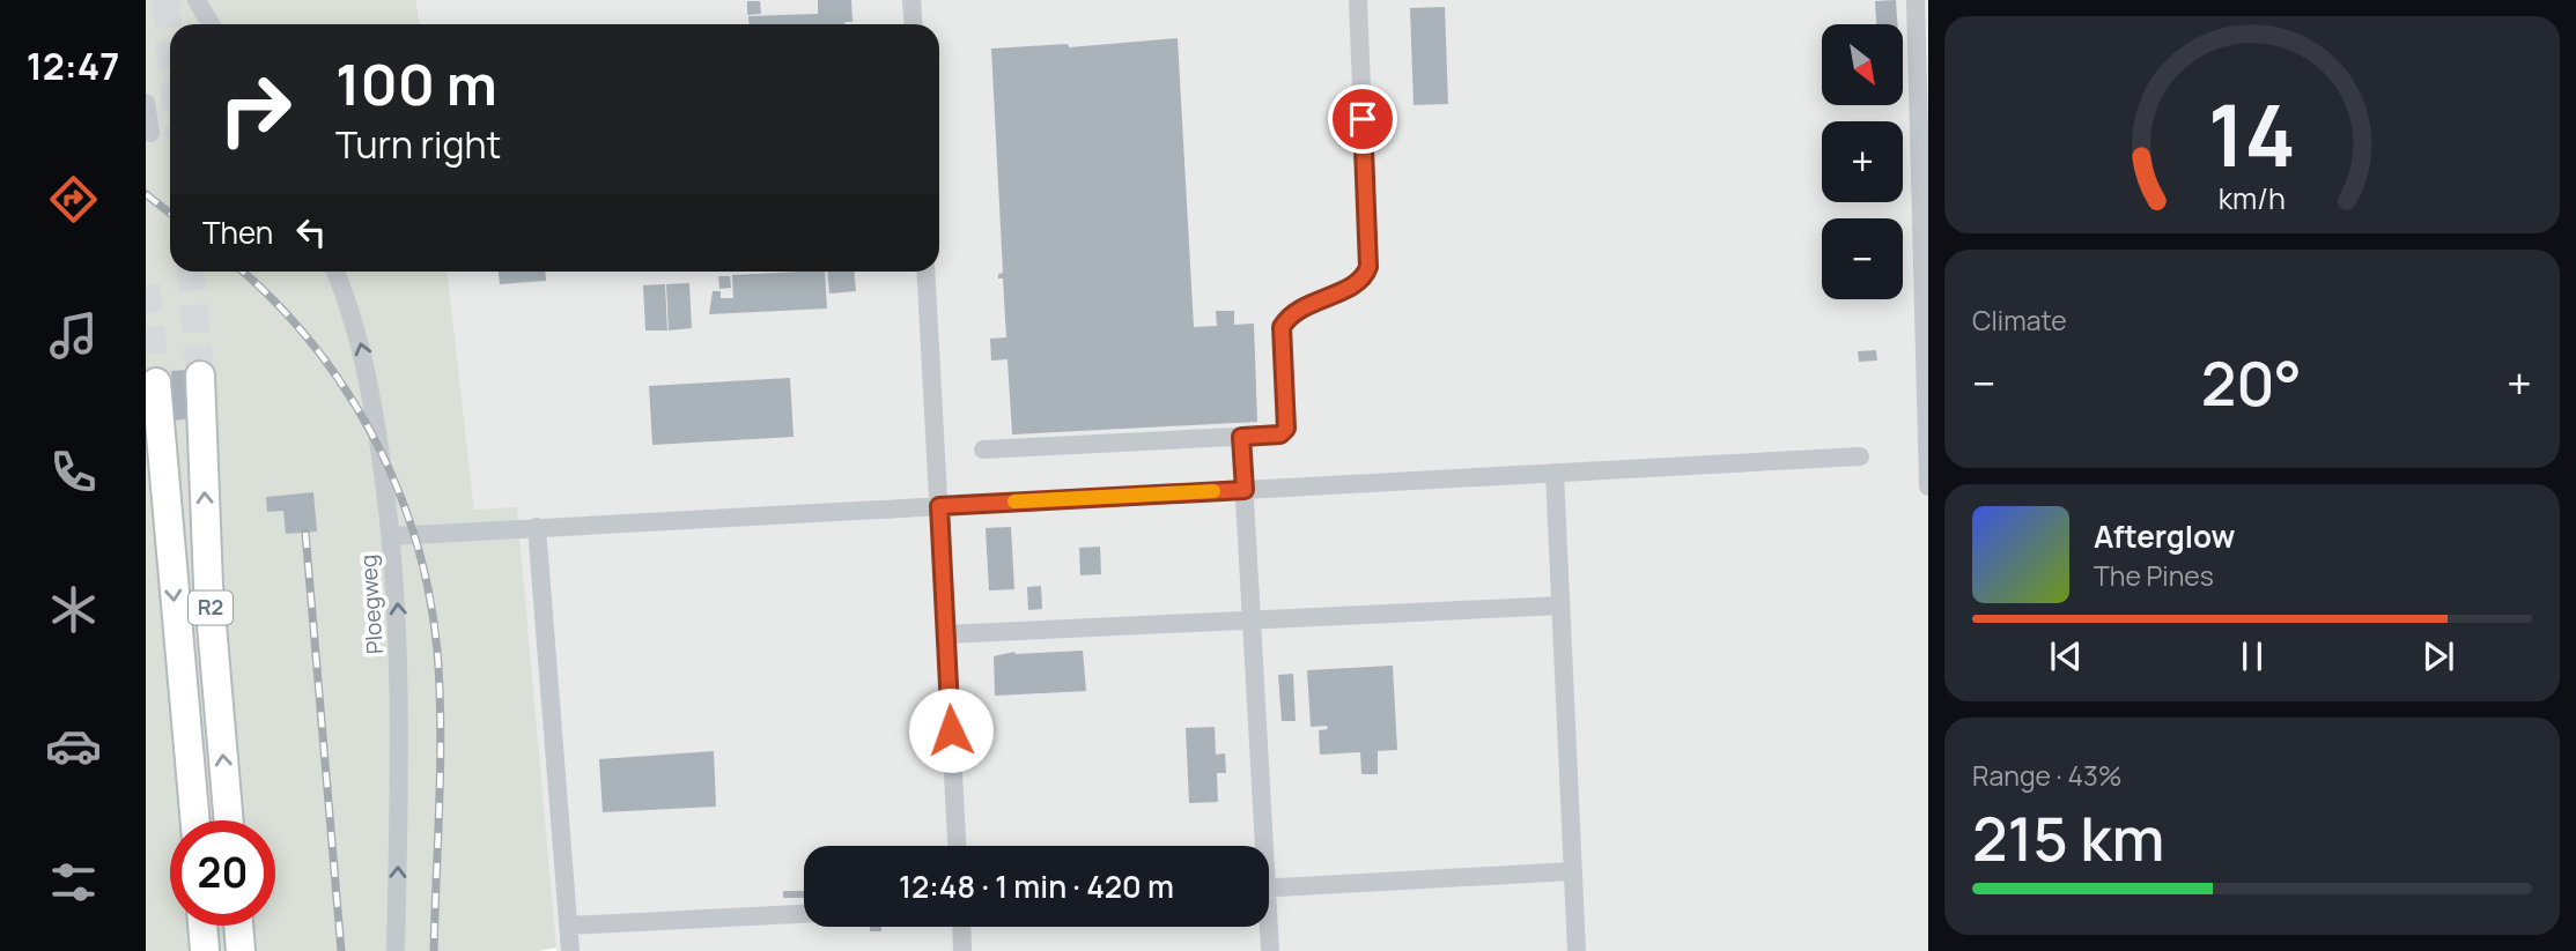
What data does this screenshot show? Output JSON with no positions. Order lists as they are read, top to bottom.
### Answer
{
  "streets": {
    "highway": ["R2"],
    "street": ["Ploegweg"]
  },
  "north": "bottom right",
  "page": {
    "tabs": "12:47",
    "map_buttons": ["+", "−"],
    "turn": ["100 m", "Turn right"],
    "then": "Then",
    "tile": [
      "Climate",
      ["Range · 43%", "215 km"]
    ],
    "heat": ["−", "20°", "+"],
    "song": ["Afterglow", "The Pines"],
    "limit": "20",
    "trip": "12:48 · 1 min · 420 m",
    "gauge": ["14", "km/h"]
  }
}
